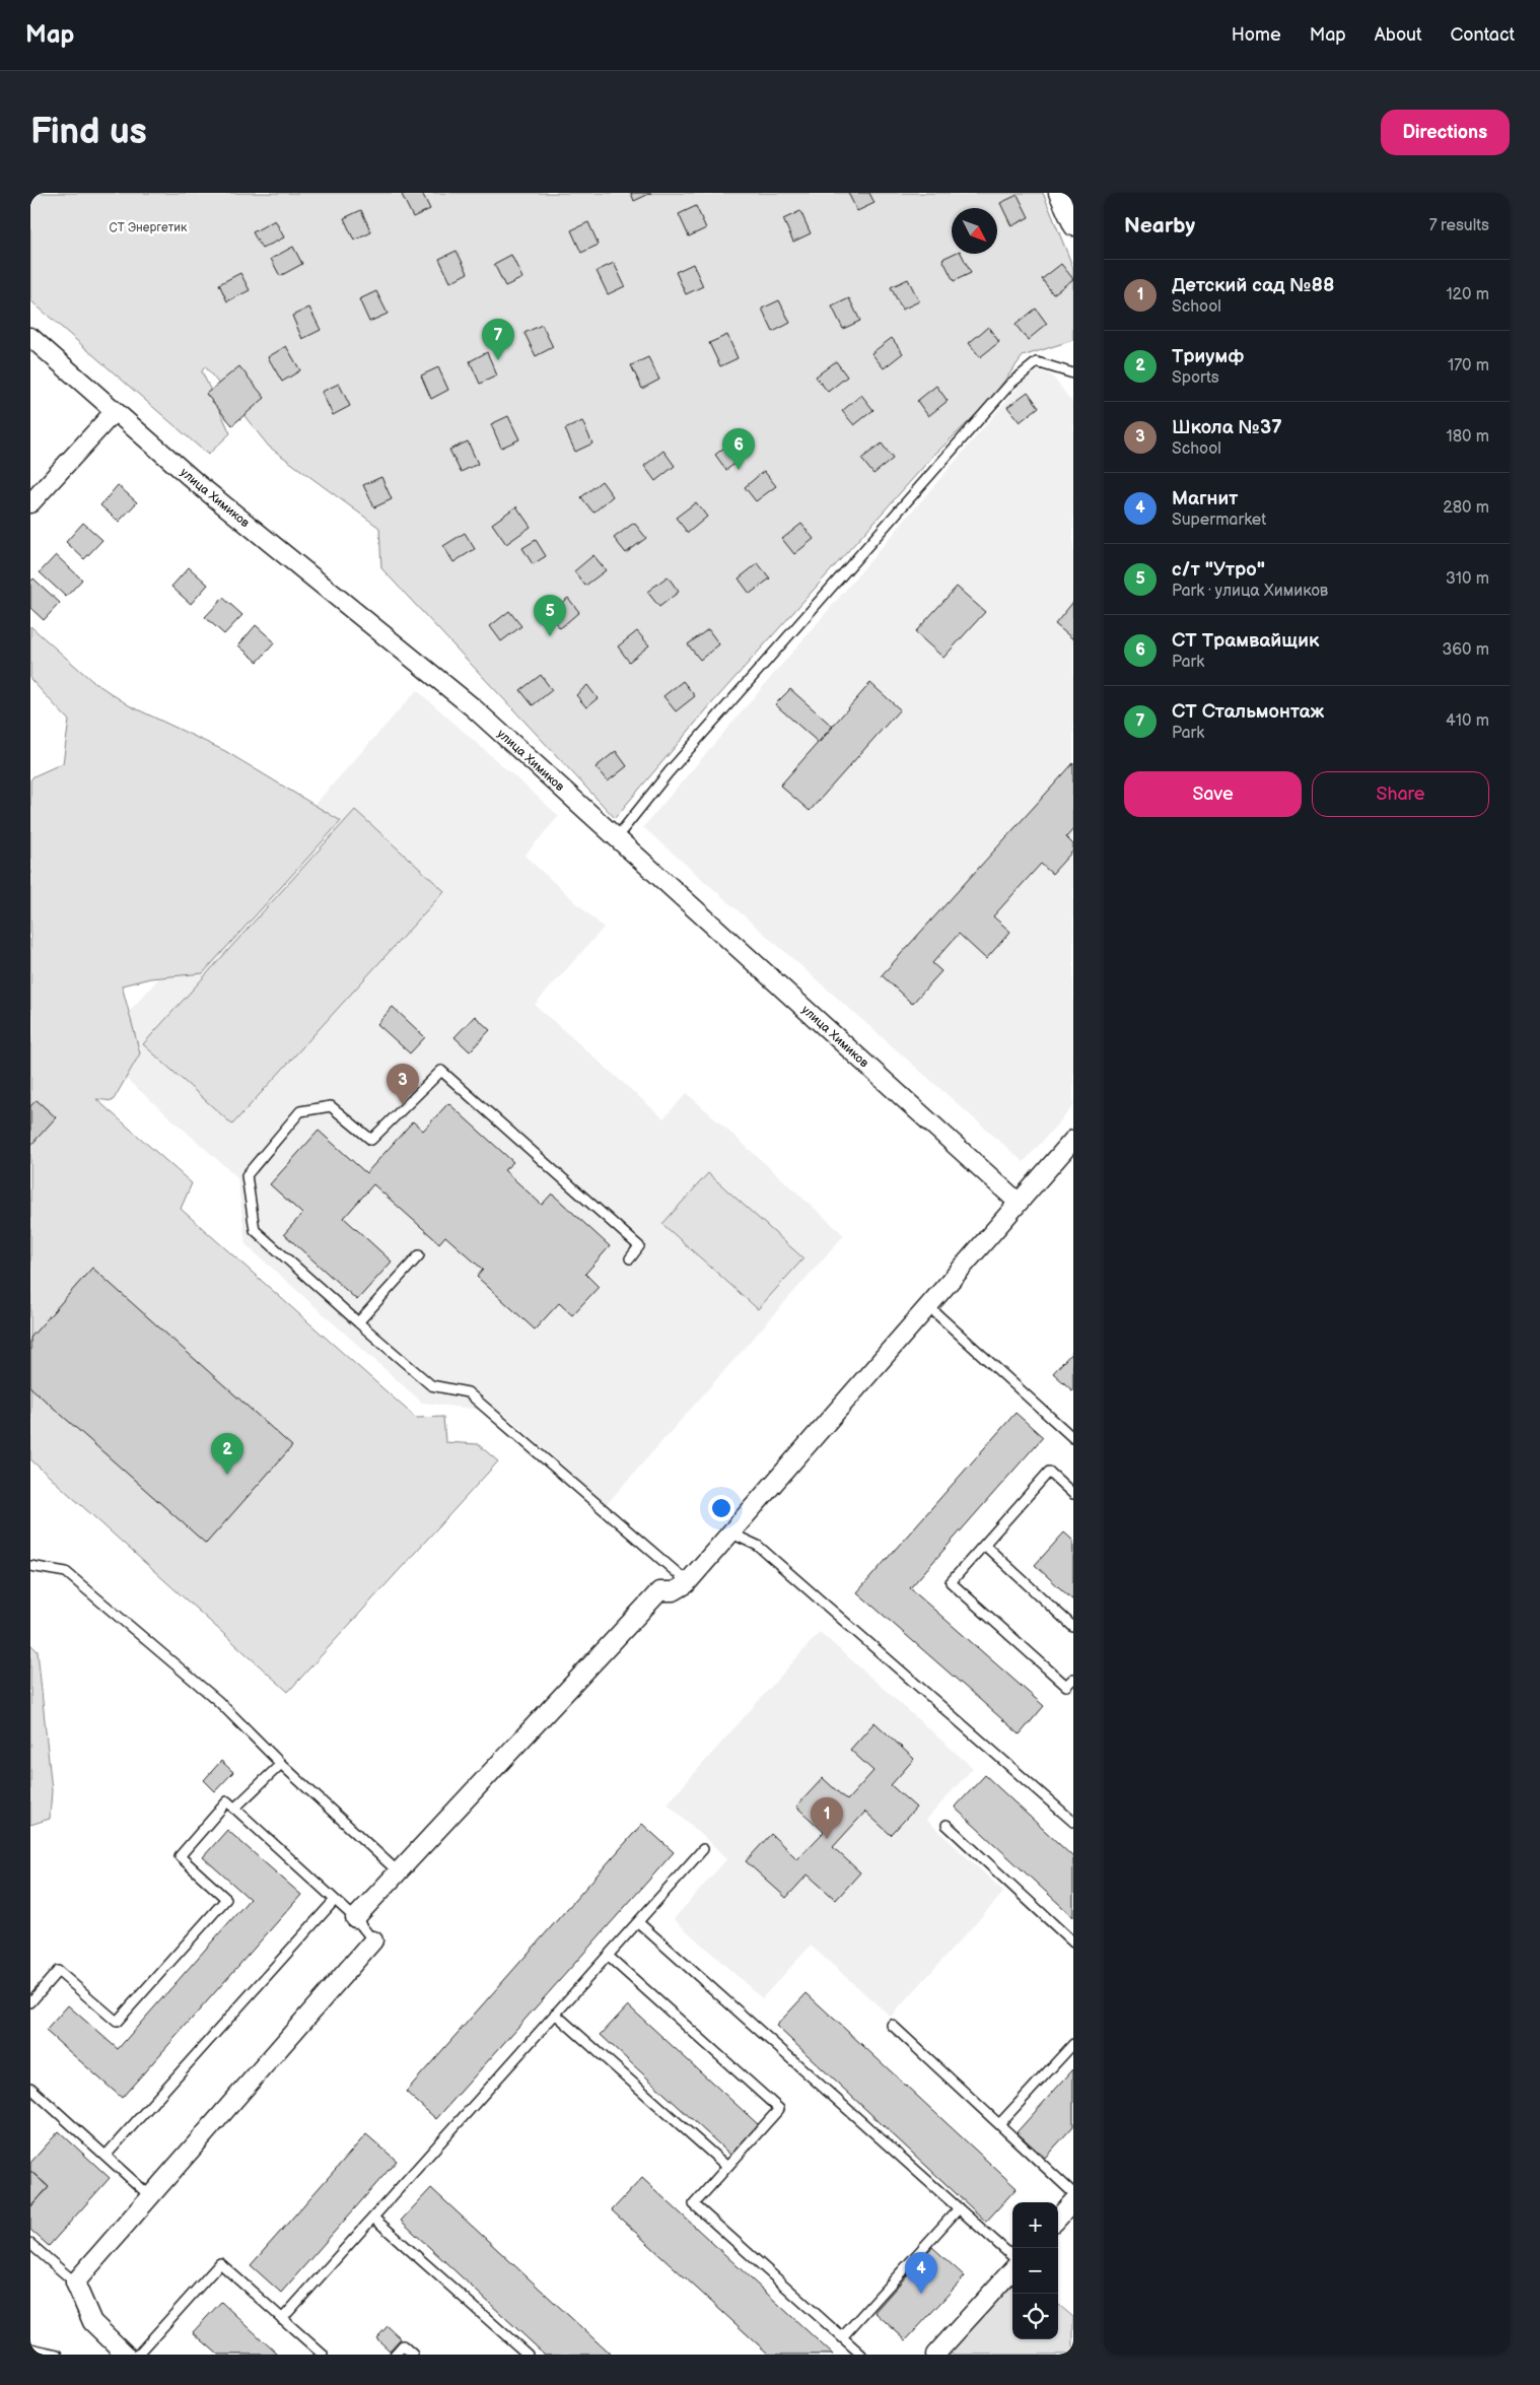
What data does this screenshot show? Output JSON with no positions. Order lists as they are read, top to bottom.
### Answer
{
  "streets": {
    "street": ["улица Химиков"]
  },
  "parks": ["СТ Энергетик"],
  "north": "bottom right",
  "page": {
    "header": "Map",
    "nav": [
      "Home",
      "Map",
      "About",
      "Contact"
    ],
    "buttons": [
      "Directions",
      ["Save", "Share"]
    ],
    "title": "Find us",
    "heading": ["Nearby", "7 results"],
    "list": [
      {
        "mark": "1",
        "name": "Детский сад №88",
        "note": "School",
        "value": "120 m"
      },
      {
        "mark": "2",
        "name": "Триумф",
        "note": "Sports",
        "value": "170 m"
      },
      {
        "mark": "3",
        "name": "Школа №37",
        "note": "School",
        "value": "180 m"
      },
      {
        "mark": "4",
        "name": "Магнит",
        "note": "Supermarket",
        "value": "280 m"
      },
      {
        "mark": "5",
        "name": "с/т \"Утро\"",
        "note": "Park · улица Химиков",
        "value": "310 m"
      },
      {
        "mark": "6",
        "name": "СТ Трамвайщик",
        "note": "Park",
        "value": "360 m"
      },
      {
        "mark": "7",
        "name": "СТ Стальмонтаж",
        "note": "Park",
        "value": "410 m"
      }
    ],
    "pins": [
      "7",
      "6",
      "5",
      "3",
      "2",
      "1",
      "4"
    ],
    "map_buttons": ["+", "−"]
  }
}
